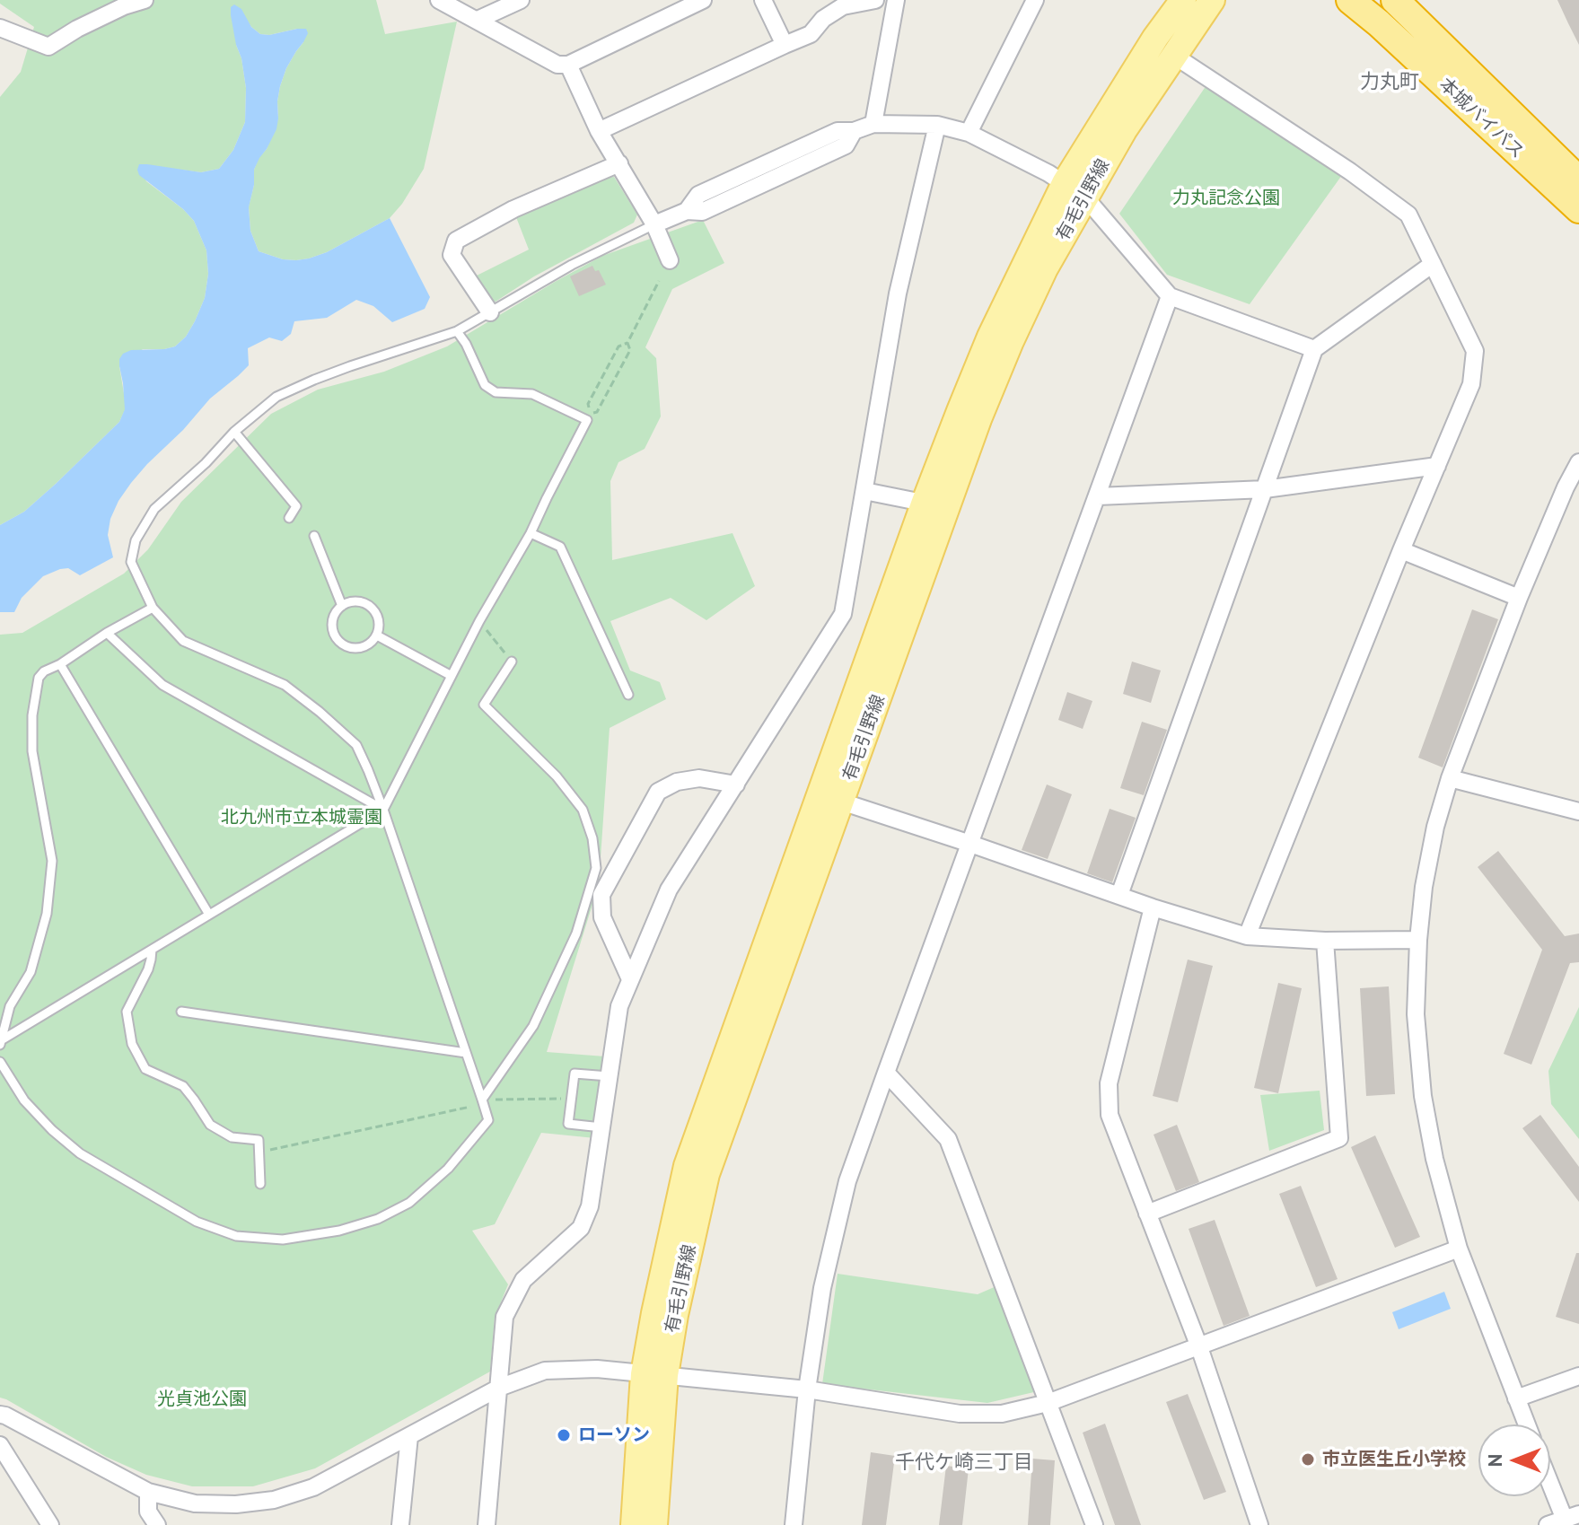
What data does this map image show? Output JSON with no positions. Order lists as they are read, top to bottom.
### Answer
{
  "streets": {
    "highway": ["本城バイパス"],
    "main road": ["有毛引野線"]
  },
  "districts": ["力丸町", "千代ケ崎三丁目"],
  "parks": ["力丸記念公園", "北九州市立本城霊園", "光貞池公園"],
  "places": ["ローソン", "市立医生丘小学校"],
  "north": "left"
}
